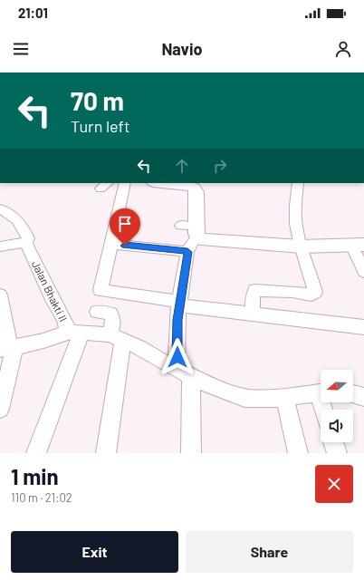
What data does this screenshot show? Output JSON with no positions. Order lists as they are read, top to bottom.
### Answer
{
  "streets": {
    "street": ["Jalan Bhakti II"]
  },
  "north": "left",
  "page": {
    "status": "21:01",
    "header": "Navio",
    "turn": ["70 m", "Turn left"],
    "heading": ["1 min", "110 m · 21:02"],
    "buttons": ["Exit", "Share"]
  }
}
